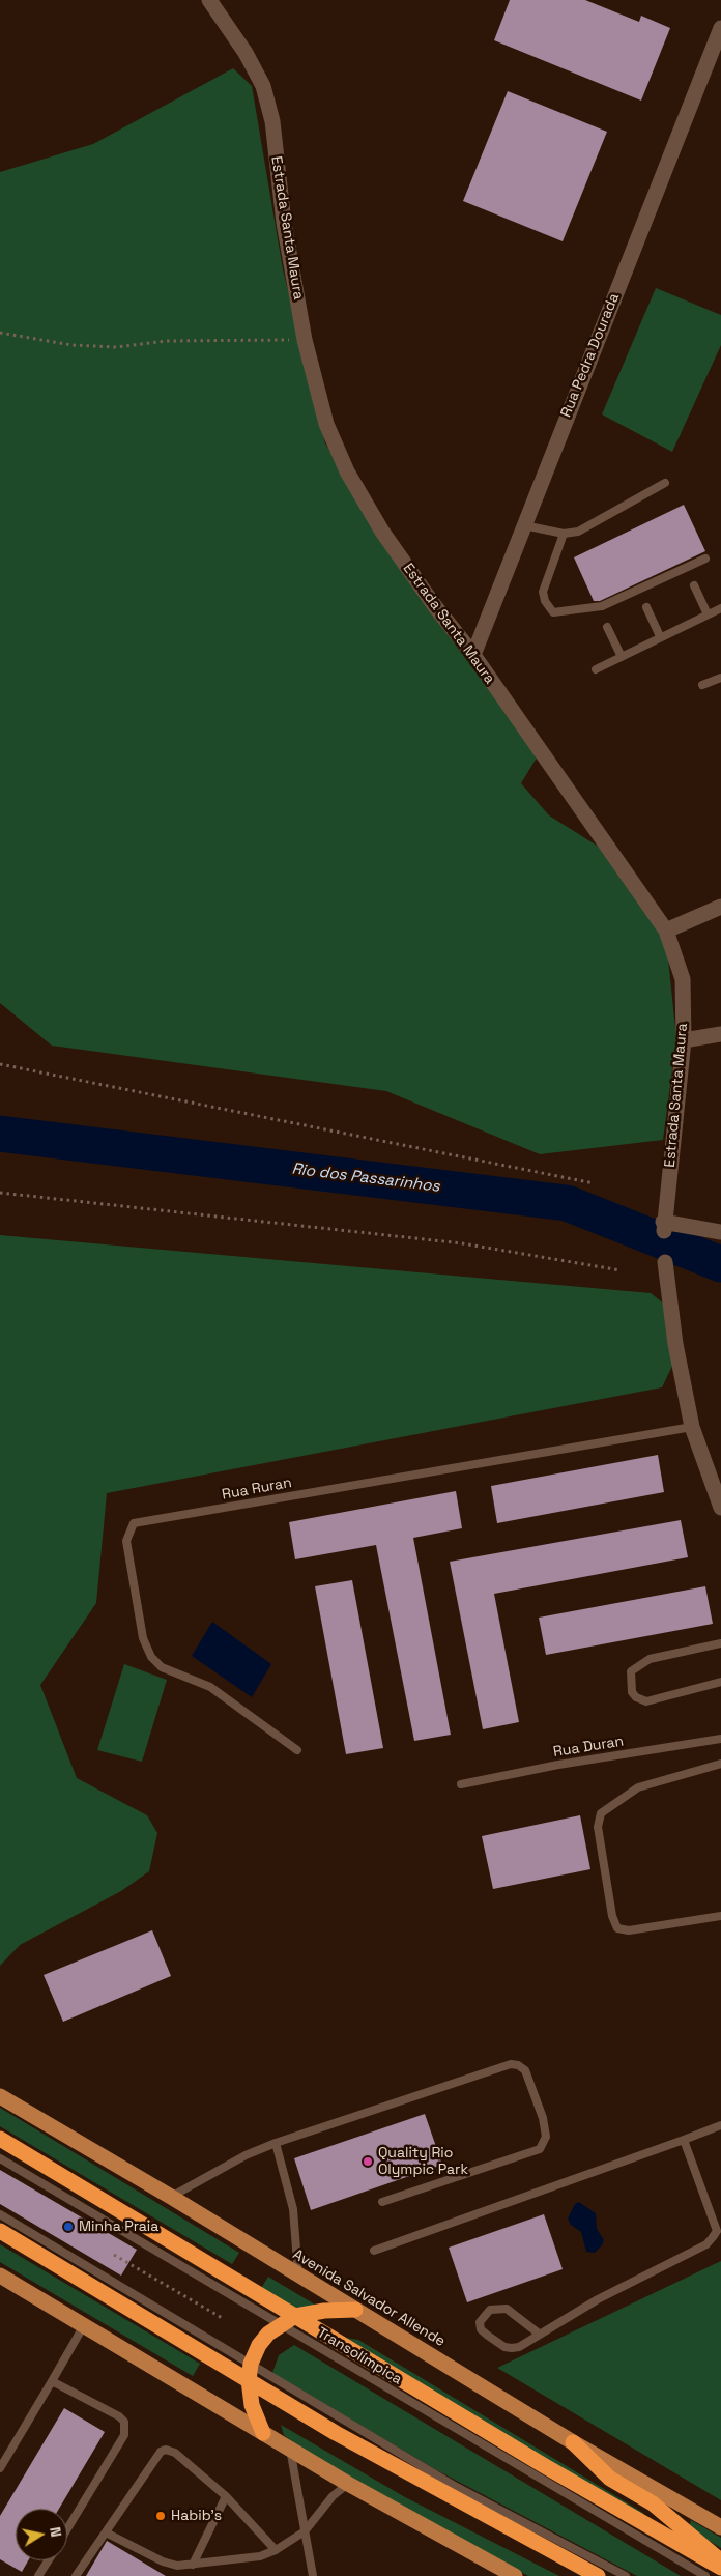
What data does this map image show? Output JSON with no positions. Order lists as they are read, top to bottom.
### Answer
{
  "streets": {
    "main road": ["Avenida Salvador Allende"],
    "street": ["Estrada Santa Maura", "Rua Pedra Dourada"],
    "lane": ["Rua Ruran", "Rua Duran", "Transolímpica"]
  },
  "crossings": [
    ["Estrada Santa Maura", "Rua Pedra Dourada"]
  ],
  "water": ["Rio dos Passarinhos"],
  "places": ["Quality Rio Olympic Park", "Minha Praia", "Habib's"],
  "north": "right"
}
